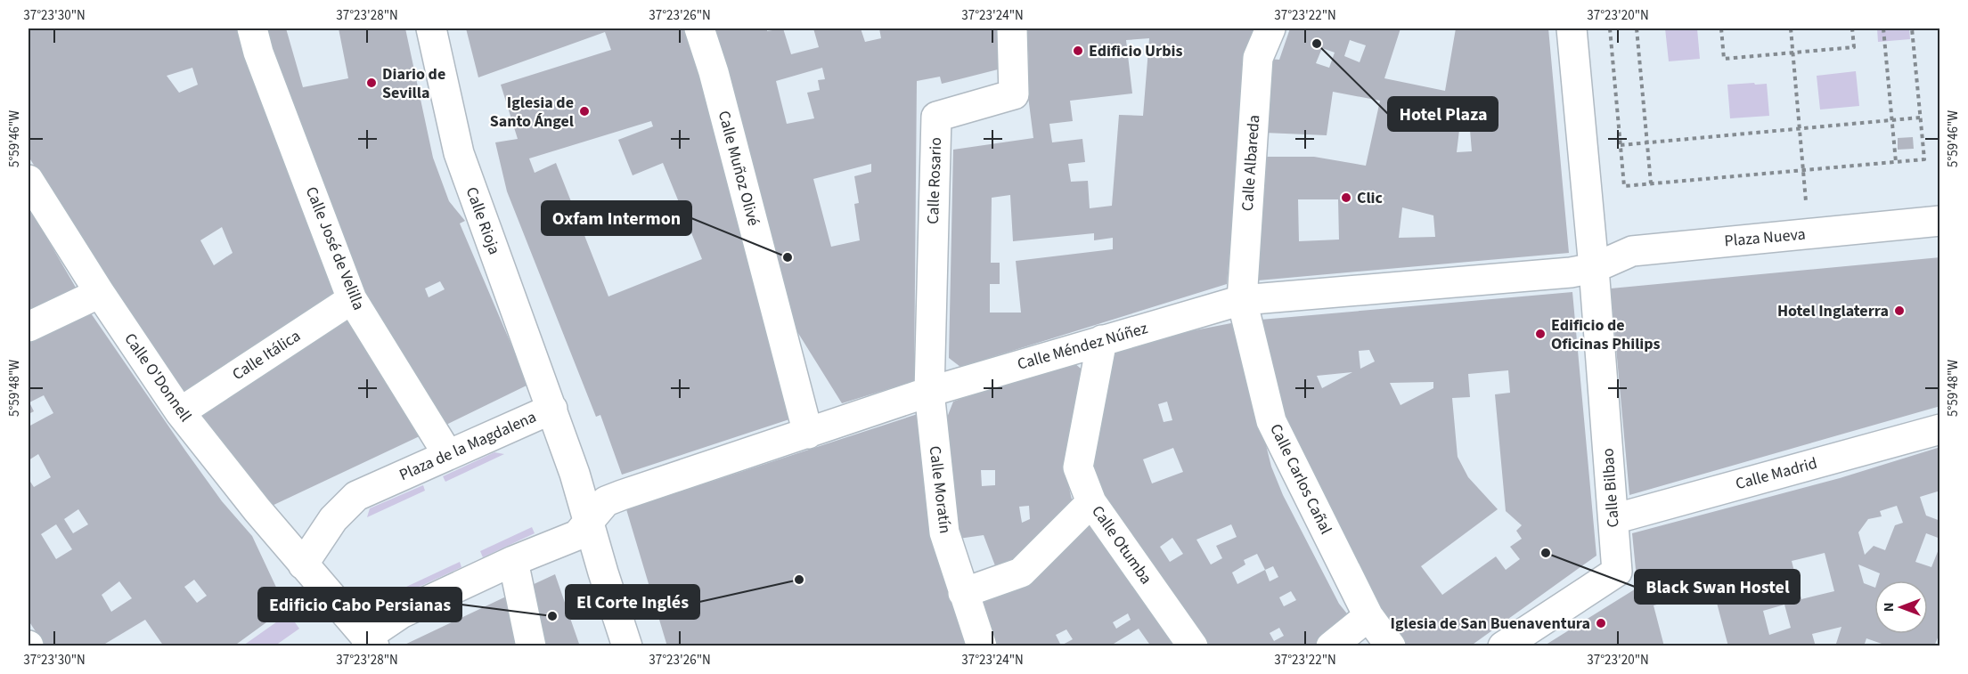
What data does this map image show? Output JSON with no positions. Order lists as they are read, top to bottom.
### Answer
{
  "streets": {
    "street": [
      "Calle Albareda",
      "Calle Muñoz Olivé",
      "Calle Rosario",
      "Calle Rioja",
      "Plaza Nueva",
      "Calle José de Velilla",
      "Calle Méndez Núñez",
      "Calle Itálica",
      "Calle O'Donnell",
      "Plaza de la Magdalena",
      "Calle Madrid",
      "Calle Carlos Cañal",
      "Calle Bilbao",
      "Calle Moratín",
      "Calle Otumba"
    ]
  },
  "crossings": [
    ["Calle Albareda", "Calle Méndez Núñez"],
    ["Calle Albareda", "Calle Carlos Cañal"],
    ["Calle Muñoz Olivé", "Calle Méndez Núñez"],
    ["Calle Rosario", "Calle Méndez Núñez"],
    ["Calle Rosario", "Calle Moratín"],
    ["Calle Rioja", "Plaza de la Magdalena"],
    ["Plaza Nueva", "Calle Méndez Núñez"],
    ["Plaza Nueva", "Calle Bilbao"],
    ["Calle José de Velilla", "Calle Itálica"],
    ["Calle José de Velilla", "Plaza de la Magdalena"],
    ["Calle Méndez Núñez", "Plaza de la Magdalena"],
    ["Calle Méndez Núñez", "Calle Carlos Cañal"],
    ["Calle Méndez Núñez", "Calle Bilbao"],
    ["Calle Méndez Núñez", "Calle Moratín"],
    ["Calle Méndez Núñez", "Calle Otumba"],
    ["Calle Itálica", "Calle O'Donnell"],
    ["Calle O'Donnell", "Plaza de la Magdalena"],
    ["Calle Madrid", "Calle Bilbao"]
  ],
  "places": [
    "Hotel Plaza",
    "Edificio Urbis",
    "Diario de Sevilla",
    "Iglesia de Santo Ángel",
    "Clic",
    "Oxfam Intermon",
    "Hotel Inglaterra",
    "Edificio de Oficinas Philips",
    "Black Swan Hostel",
    "El Corte Inglés",
    "Edificio Cabo Persianas",
    "Iglesia de San Buenaventura"
  ],
  "north": "left",
  "coordinates": [
    "37°23'30\"N",
    "37°23'28\"N",
    "37°23'26\"N",
    "37°23'24\"N",
    "37°23'22\"N",
    "37°23'20\"N",
    "5°59'46\"W",
    "5°59'48\"W"
  ]
}
